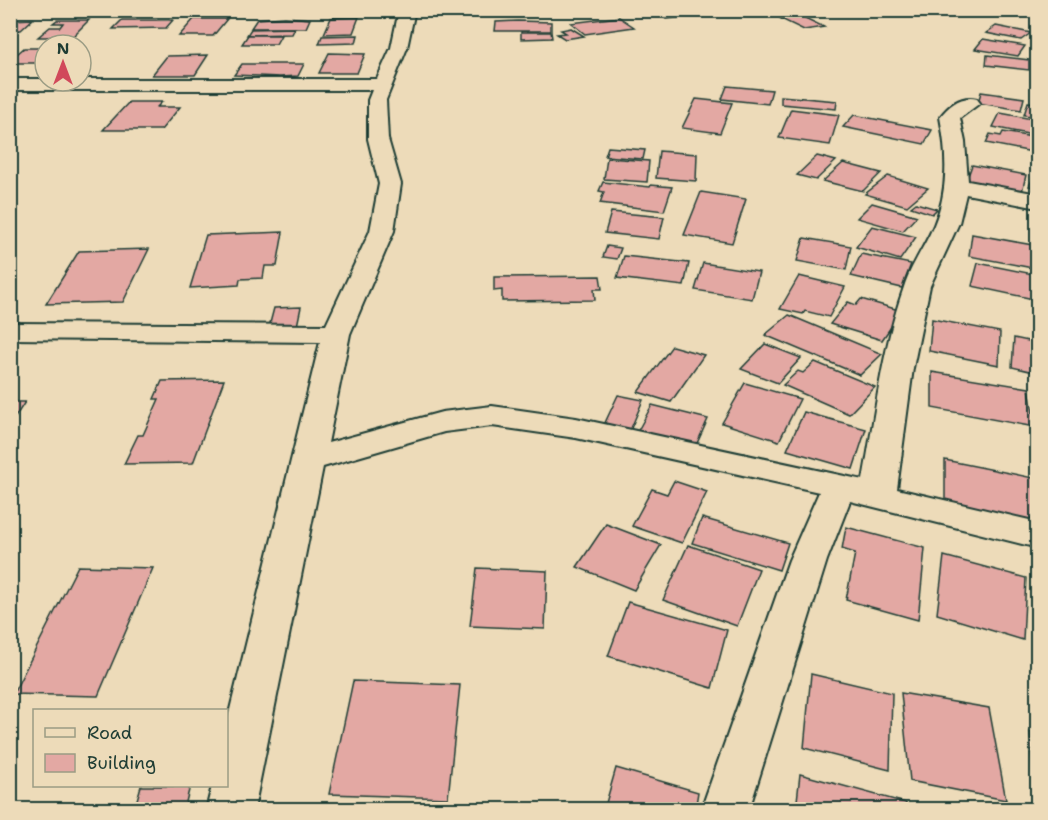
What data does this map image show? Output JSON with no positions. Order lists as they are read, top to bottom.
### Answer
{
  "legend": ["Road", "Building"],
  "north": "top"
}
